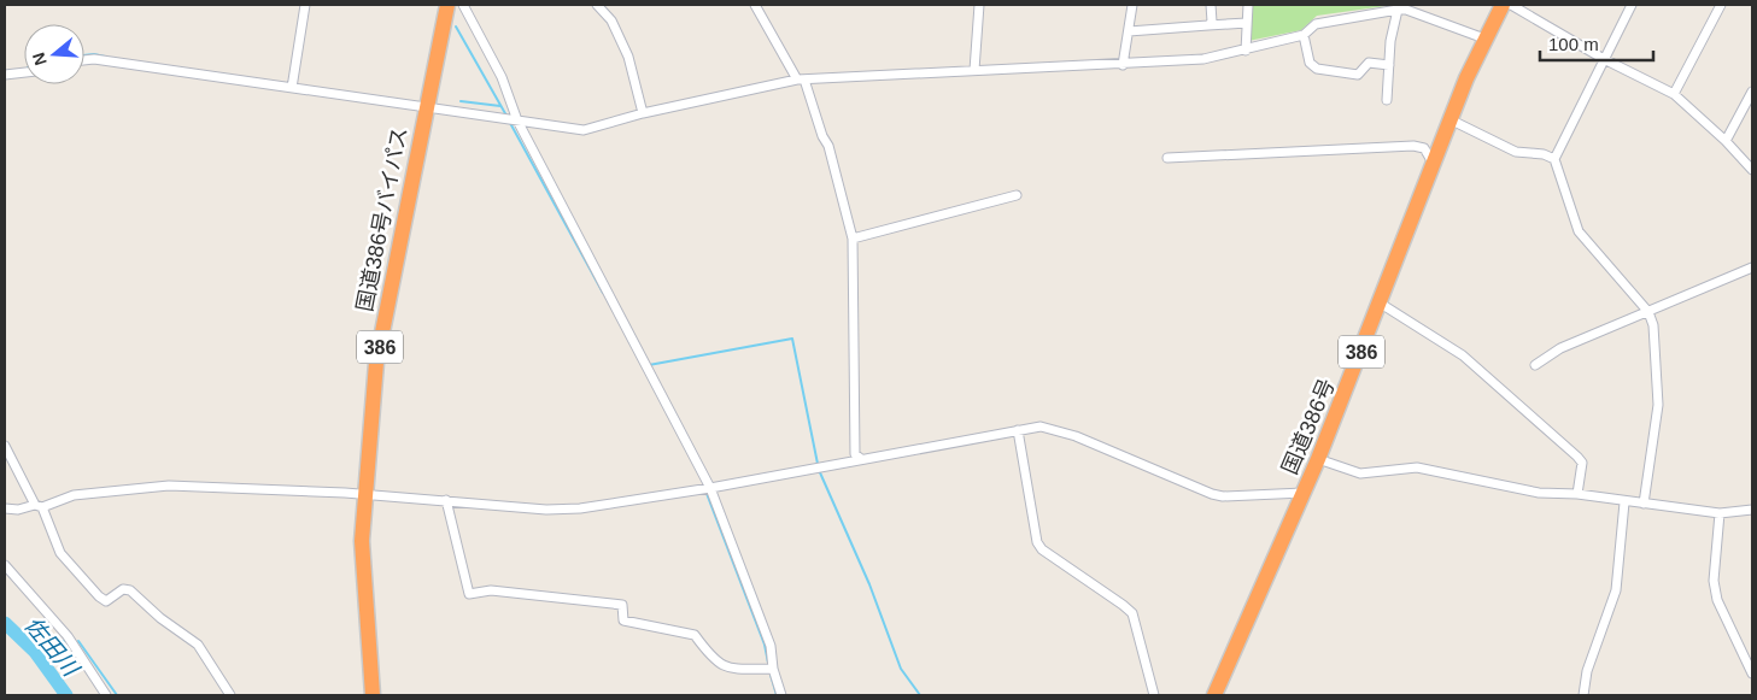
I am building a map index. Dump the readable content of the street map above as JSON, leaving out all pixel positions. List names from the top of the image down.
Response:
{
  "streets": {
    "highway": ["国道386号バイパス", "386", "国道386号"]
  },
  "water": ["佐田川"],
  "scale_bar": "100 m",
  "north": "left"
}
